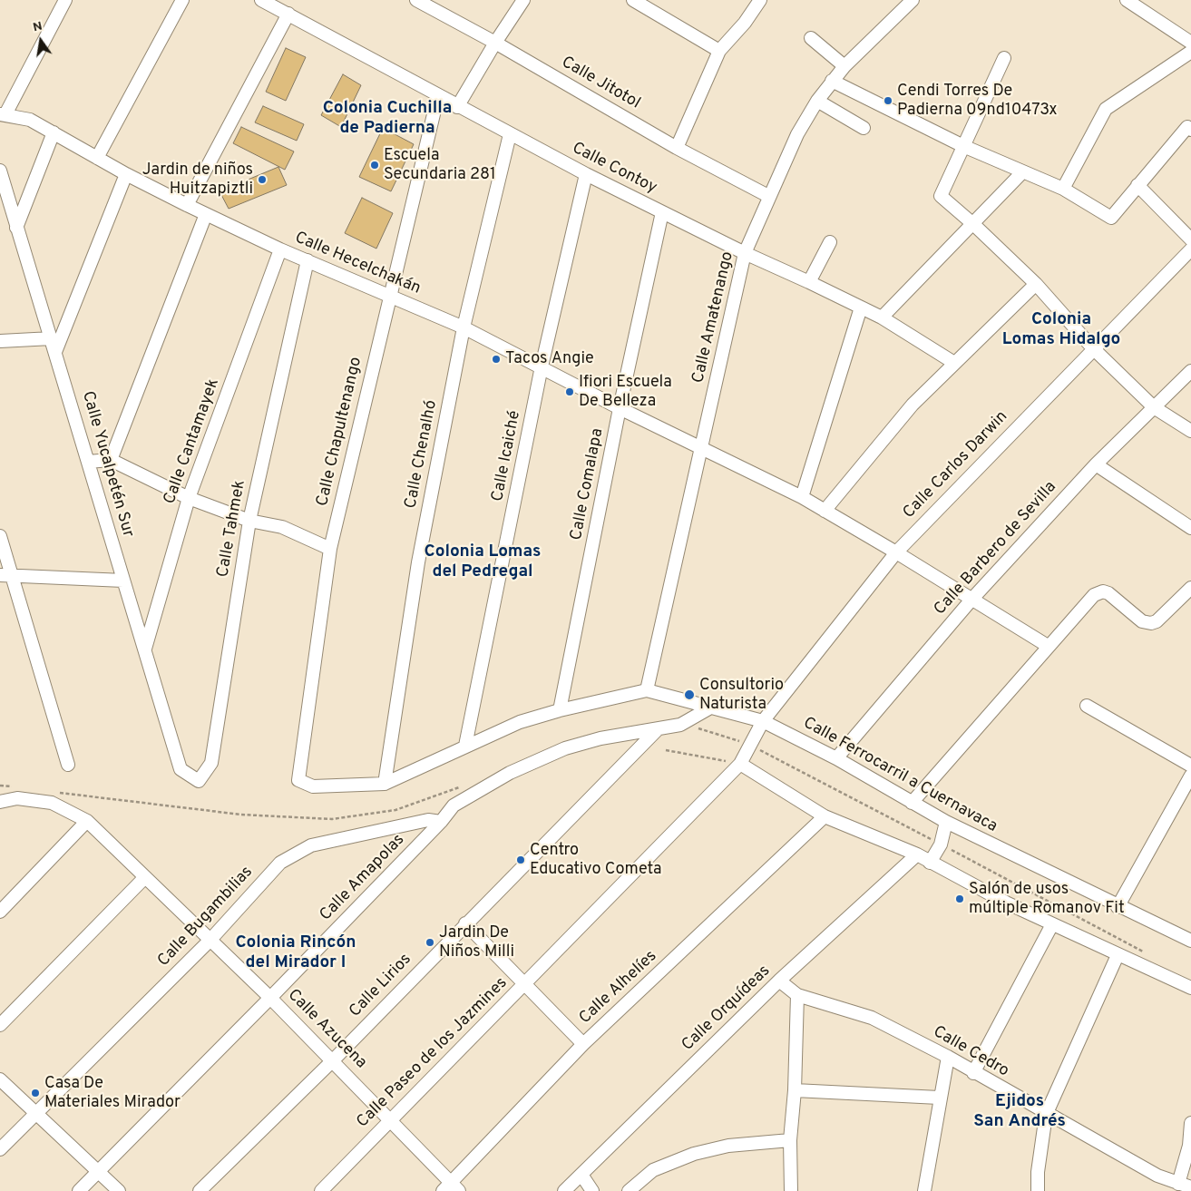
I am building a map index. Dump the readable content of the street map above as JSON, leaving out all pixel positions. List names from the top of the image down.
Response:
{
  "streets": {
    "street": [
      "Calle Jitotol",
      "Calle Contoy",
      "Calle Hecelchakán",
      "Calle Amatenango",
      "Calle Chapultenango",
      "Calle Cantamayek",
      "Calle Chenalhó",
      "Calle Icaiché",
      "Calle Yucalpetén Sur",
      "Calle Carlos Darwin",
      "Calle Comalapa",
      "Calle Tahmek",
      "Calle Barbero de Sevilla",
      "Calle Ferrocarril a Cuernavaca",
      "Calle Amapolas",
      "Calle Bugambilias",
      "Calle Lirios",
      "Calle Alhelíes",
      "Calle Orquídeas",
      "Calle Azucena",
      "Calle Cedro",
      "Calle Paseo de los Jazmines"
    ]
  },
  "crossings": [
    ["Calle Jitotol", "Calle Amatenango"],
    ["Calle Contoy", "Calle Amatenango"],
    ["Calle Contoy", "Calle Chapultenango"],
    ["Calle Contoy", "Calle Chenalhó"],
    ["Calle Contoy", "Calle Icaiché"],
    ["Calle Contoy", "Calle Comalapa"],
    ["Calle Hecelchakán", "Calle Amatenango"],
    ["Calle Hecelchakán", "Calle Chapultenango"],
    ["Calle Hecelchakán", "Calle Cantamayek"],
    ["Calle Hecelchakán", "Calle Chenalhó"],
    ["Calle Hecelchakán", "Calle Icaiché"],
    ["Calle Hecelchakán", "Calle Carlos Darwin"],
    ["Calle Hecelchakán", "Calle Comalapa"],
    ["Calle Hecelchakán", "Calle Tahmek"],
    ["Calle Hecelchakán", "Calle Barbero de Sevilla"],
    ["Calle Amatenango", "Calle Ferrocarril a Cuernavaca"],
    ["Calle Chapultenango", "Calle Ferrocarril a Cuernavaca"],
    ["Calle Cantamayek", "Calle Yucalpetén Sur"],
    ["Calle Chenalhó", "Calle Ferrocarril a Cuernavaca"],
    ["Calle Icaiché", "Calle Ferrocarril a Cuernavaca"],
    ["Calle Yucalpetén Sur", "Calle Tahmek"],
    ["Calle Carlos Darwin", "Calle Ferrocarril a Cuernavaca"],
    ["Calle Carlos Darwin", "Calle Paseo de los Jazmines"],
    ["Calle Comalapa", "Calle Ferrocarril a Cuernavaca"],
    ["Calle Barbero de Sevilla", "Calle Ferrocarril a Cuernavaca"],
    ["Calle Amapolas", "Calle Bugambilias"],
    ["Calle Amapolas", "Calle Azucena"],
    ["Calle Bugambilias", "Calle Azucena"],
    ["Calle Lirios", "Calle Azucena"],
    ["Calle Alhelíes", "Calle Azucena"],
    ["Calle Orquídeas", "Calle Cedro"],
    ["Calle Azucena", "Calle Paseo de los Jazmines"]
  ],
  "districts": [
    "Colonia Cuchilla de Padierna",
    "Colonia Lomas Hidalgo",
    "Colonia Lomas del Pedregal",
    "Colonia Rincón del Mirador I",
    "Ejidos San Andrés"
  ],
  "places": [
    "Cendi Torres De Padierna 09nd10473x",
    "Escuela Secundaria 281",
    "Jardin de niños Huitzapiztli",
    "Tacos Angie",
    "Ifiori Escuela De Belleza",
    "Consultorio Naturista",
    "Centro Educativo Cometa",
    "Salón de usos múltiple Romanov Fit",
    "Jardin De Niños Milli",
    "Casa De Materiales Mirador"
  ],
  "north": "top"
}
